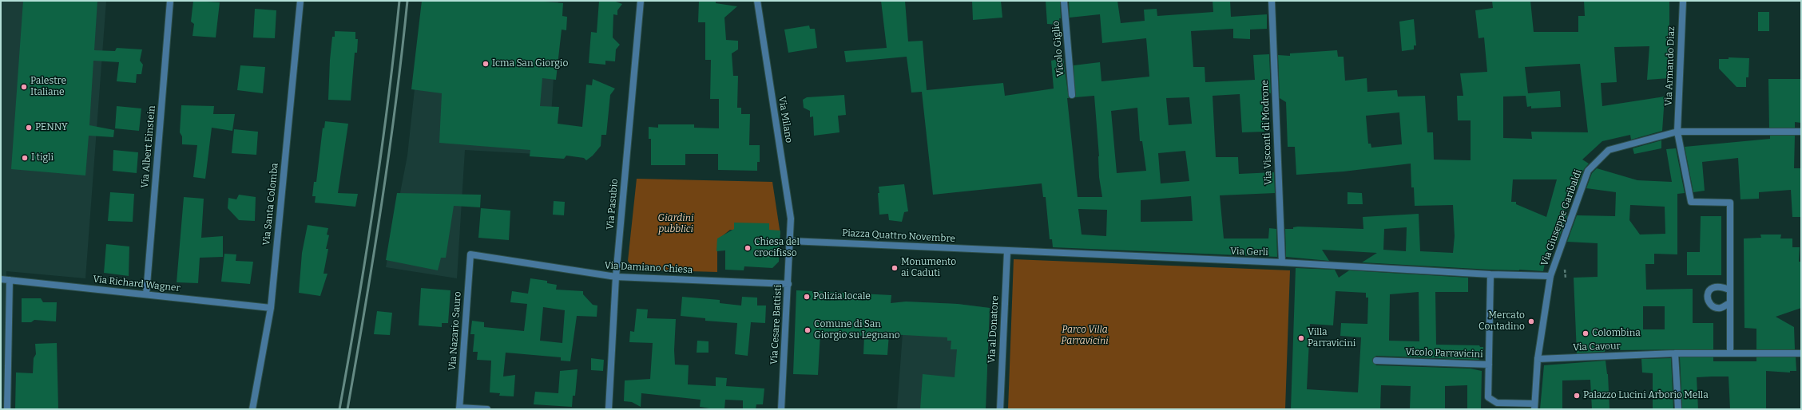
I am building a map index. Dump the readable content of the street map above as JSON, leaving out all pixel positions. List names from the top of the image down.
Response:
{
  "streets": {
    "street": [
      "Vicolo Giglio",
      "Via Armando Diaz",
      "Via Milano",
      "Via Visconti di Modrone",
      "Via Albert Einstein",
      "Via Santa Colomba",
      "Via Pasubio",
      "Via Giuseppe Garibaldi",
      "Piazza Quattro Novembre",
      "Via Gerli",
      "Via Damiano Chiesa",
      "Via Richard Wagner",
      "Via Cesare Battisti",
      "Via al Donatore",
      "Via Nazario Sauro",
      "Via Cavour",
      "Vicolo Parravicini"
    ]
  },
  "crossings": [
    ["Via Armando Diaz", "Via Giuseppe Garibaldi"],
    ["Via Milano", "Piazza Quattro Novembre"],
    ["Via Milano", "Via Cesare Battisti"],
    ["Via Visconti di Modrone", "Via Gerli"],
    ["Via Albert Einstein", "Via Richard Wagner"],
    ["Via Santa Colomba", "Via Richard Wagner"],
    ["Via Pasubio", "Via Damiano Chiesa"],
    ["Via Giuseppe Garibaldi", "Via Gerli"],
    ["Via Giuseppe Garibaldi", "Via Cavour"],
    ["Via Giuseppe Garibaldi", "Vicolo Parravicini"],
    ["Piazza Quattro Novembre", "Via Gerli"],
    ["Piazza Quattro Novembre", "Via Cesare Battisti"],
    ["Piazza Quattro Novembre", "Via al Donatore"],
    ["Via Gerli", "Via al Donatore"],
    ["Via Damiano Chiesa", "Via Cesare Battisti"],
    ["Via Damiano Chiesa", "Via Nazario Sauro"]
  ],
  "parks": ["Giardini pubblici", "Parco Villa Parravicini"],
  "places": [
    "Icma San Giorgio",
    "Palestre Italiane",
    "PENNY",
    "I tigli",
    "Chiesa del crocifisso",
    "Monumento ai Caduti",
    "Polizia locale",
    "Mercato Contadino",
    "Comune di San Giorgio su Legnano",
    "Colombina",
    "Villa Parravicini",
    "Palazzo Lucini Arborio Mella"
  ]
}
